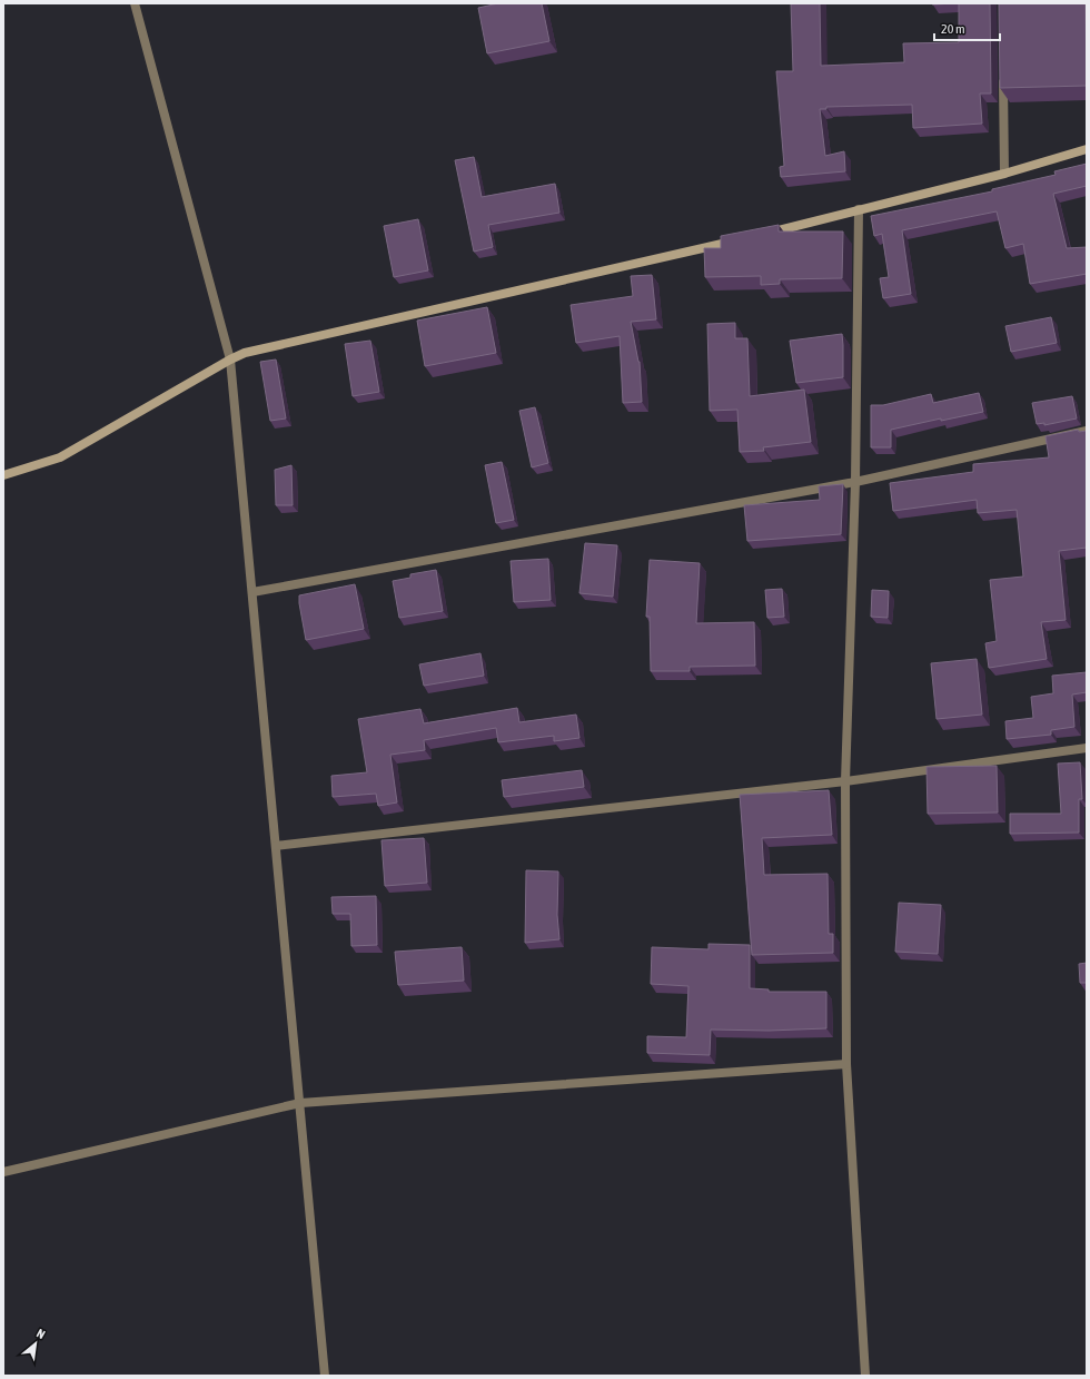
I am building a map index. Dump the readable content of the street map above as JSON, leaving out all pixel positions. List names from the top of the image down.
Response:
{
  "scale_bar": "20 m",
  "north": "top right"
}
